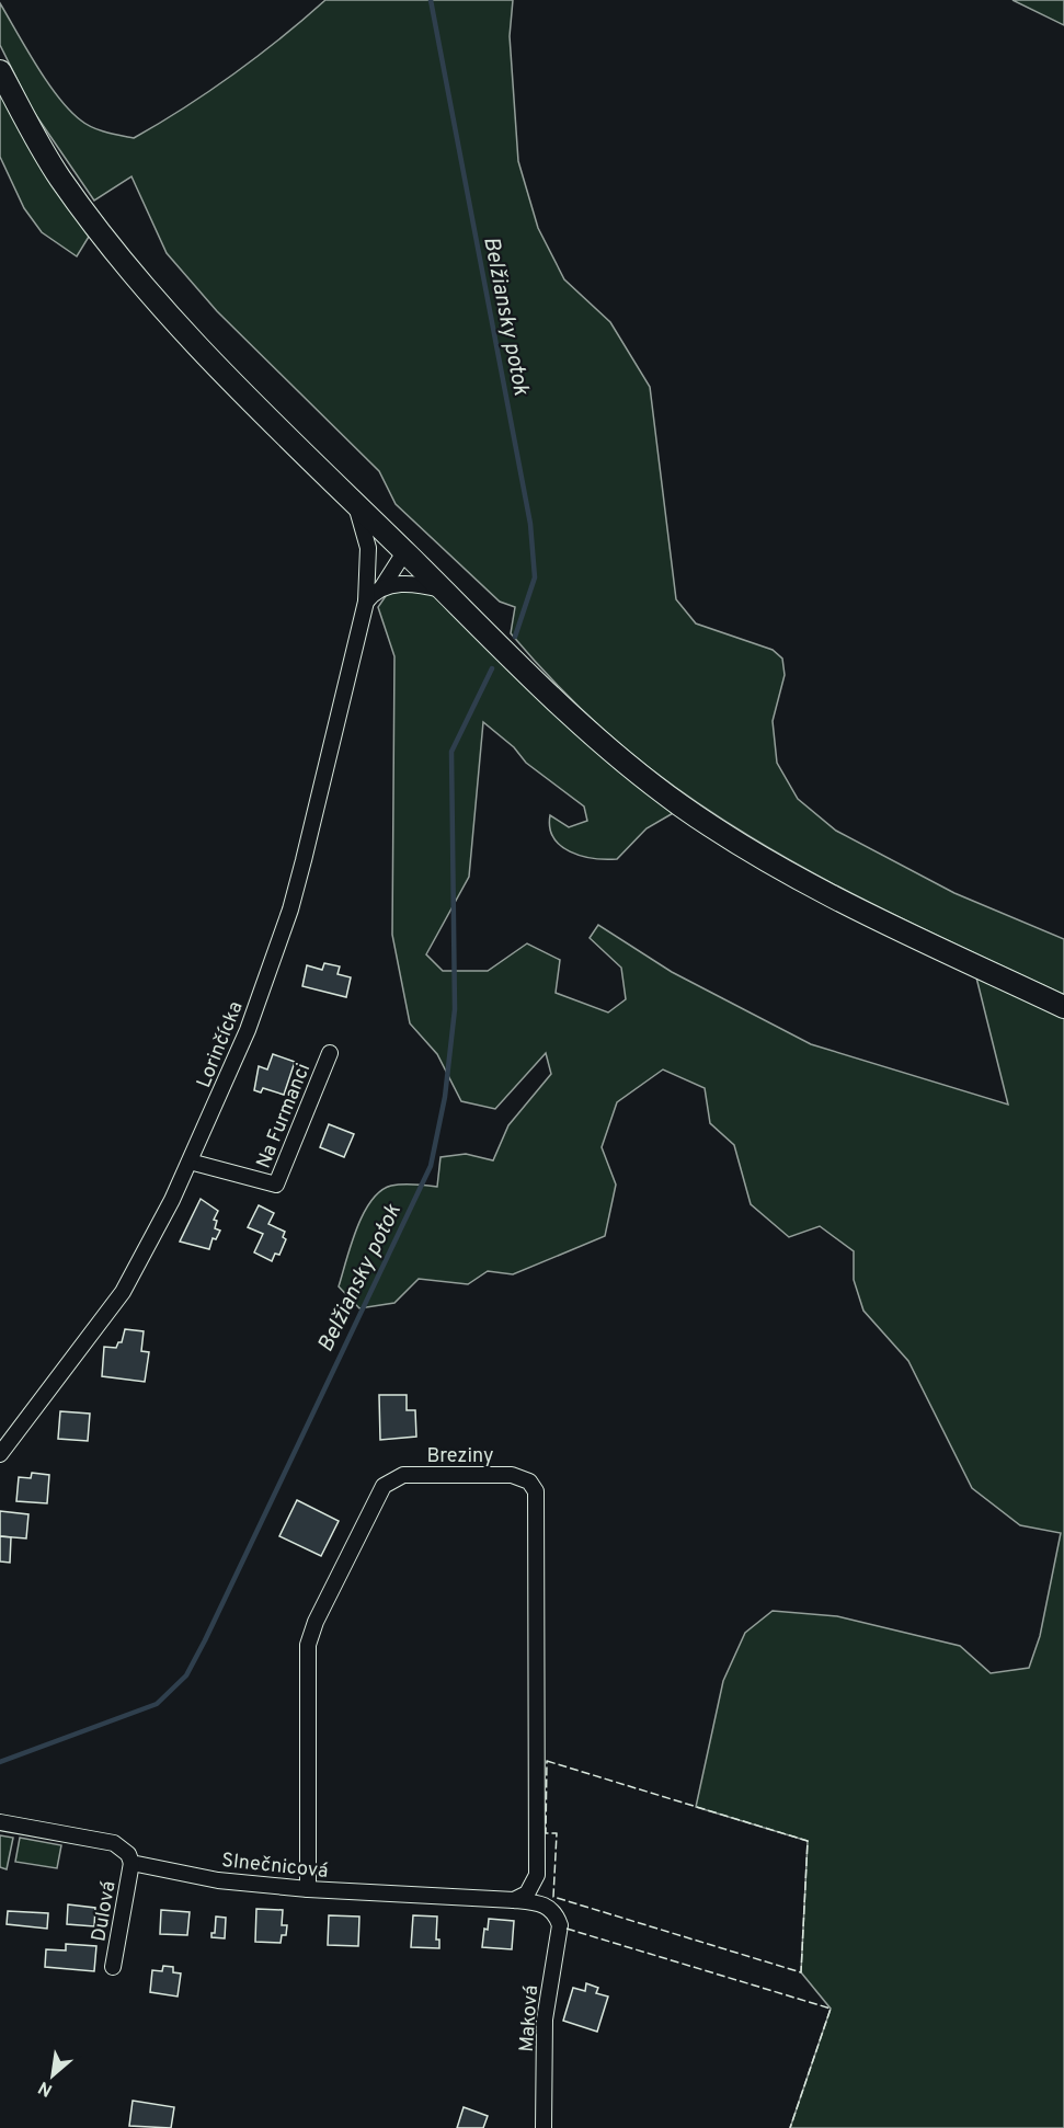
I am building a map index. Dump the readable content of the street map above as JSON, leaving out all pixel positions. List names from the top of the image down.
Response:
{
  "streets": {
    "street": [
      "Lorinčícka",
      "Na Furmanci",
      "Breziny",
      "Slnečnicová",
      "Dulová",
      "Maková"
    ]
  },
  "crossings": [
    ["Lorinčícka", "Na Furmanci"],
    ["Breziny", "Slnečnicová"],
    ["Slnečnicová", "Dulová"],
    ["Slnečnicová", "Maková"]
  ],
  "water": ["Belžiansky potok"],
  "north": "bottom left"
}
